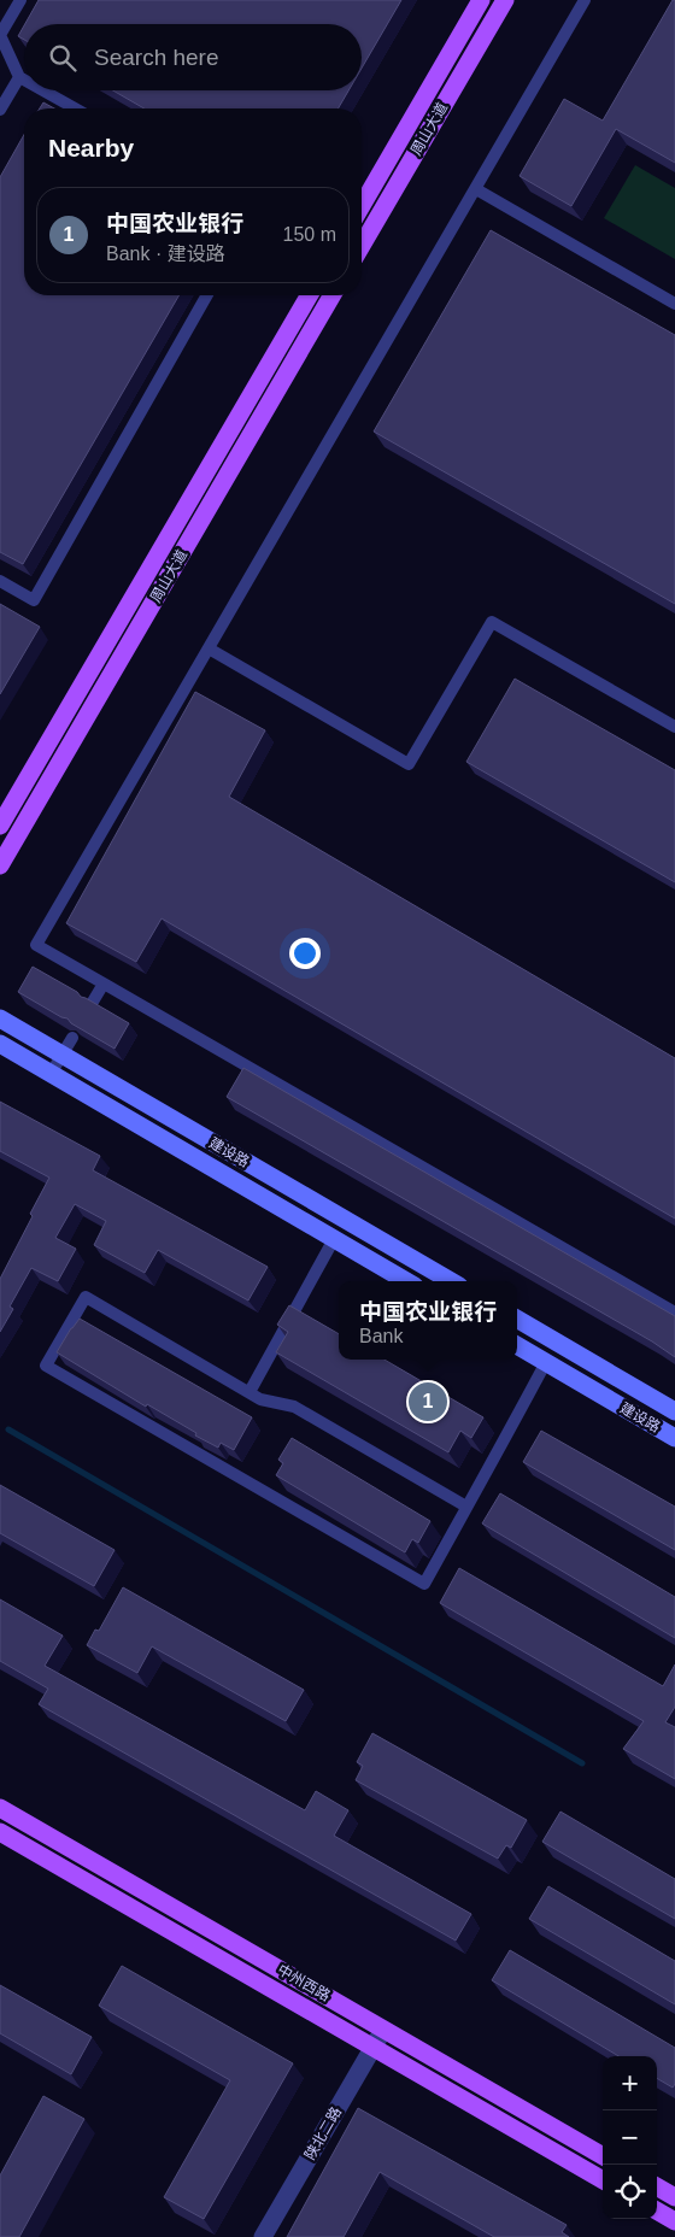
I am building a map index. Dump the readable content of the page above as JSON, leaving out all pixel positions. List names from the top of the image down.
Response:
{
  "streets": {
    "main road": ["周山大道", "中州西路"],
    "street": ["建设路", "陕北二路"]
  },
  "crossings": [
    ["中州西路", "陕北二路"]
  ],
  "page": {
    "search": "Search here",
    "heading": "Nearby",
    "list": [
      {
        "mark": "1",
        "name": "中国农业银行",
        "note": "Bank · 建设路",
        "value": "150 m"
      }
    ],
    "popup": ["中国农业银行", "Bank"],
    "pins": "1",
    "map_buttons": ["+", "−"]
  }
}
